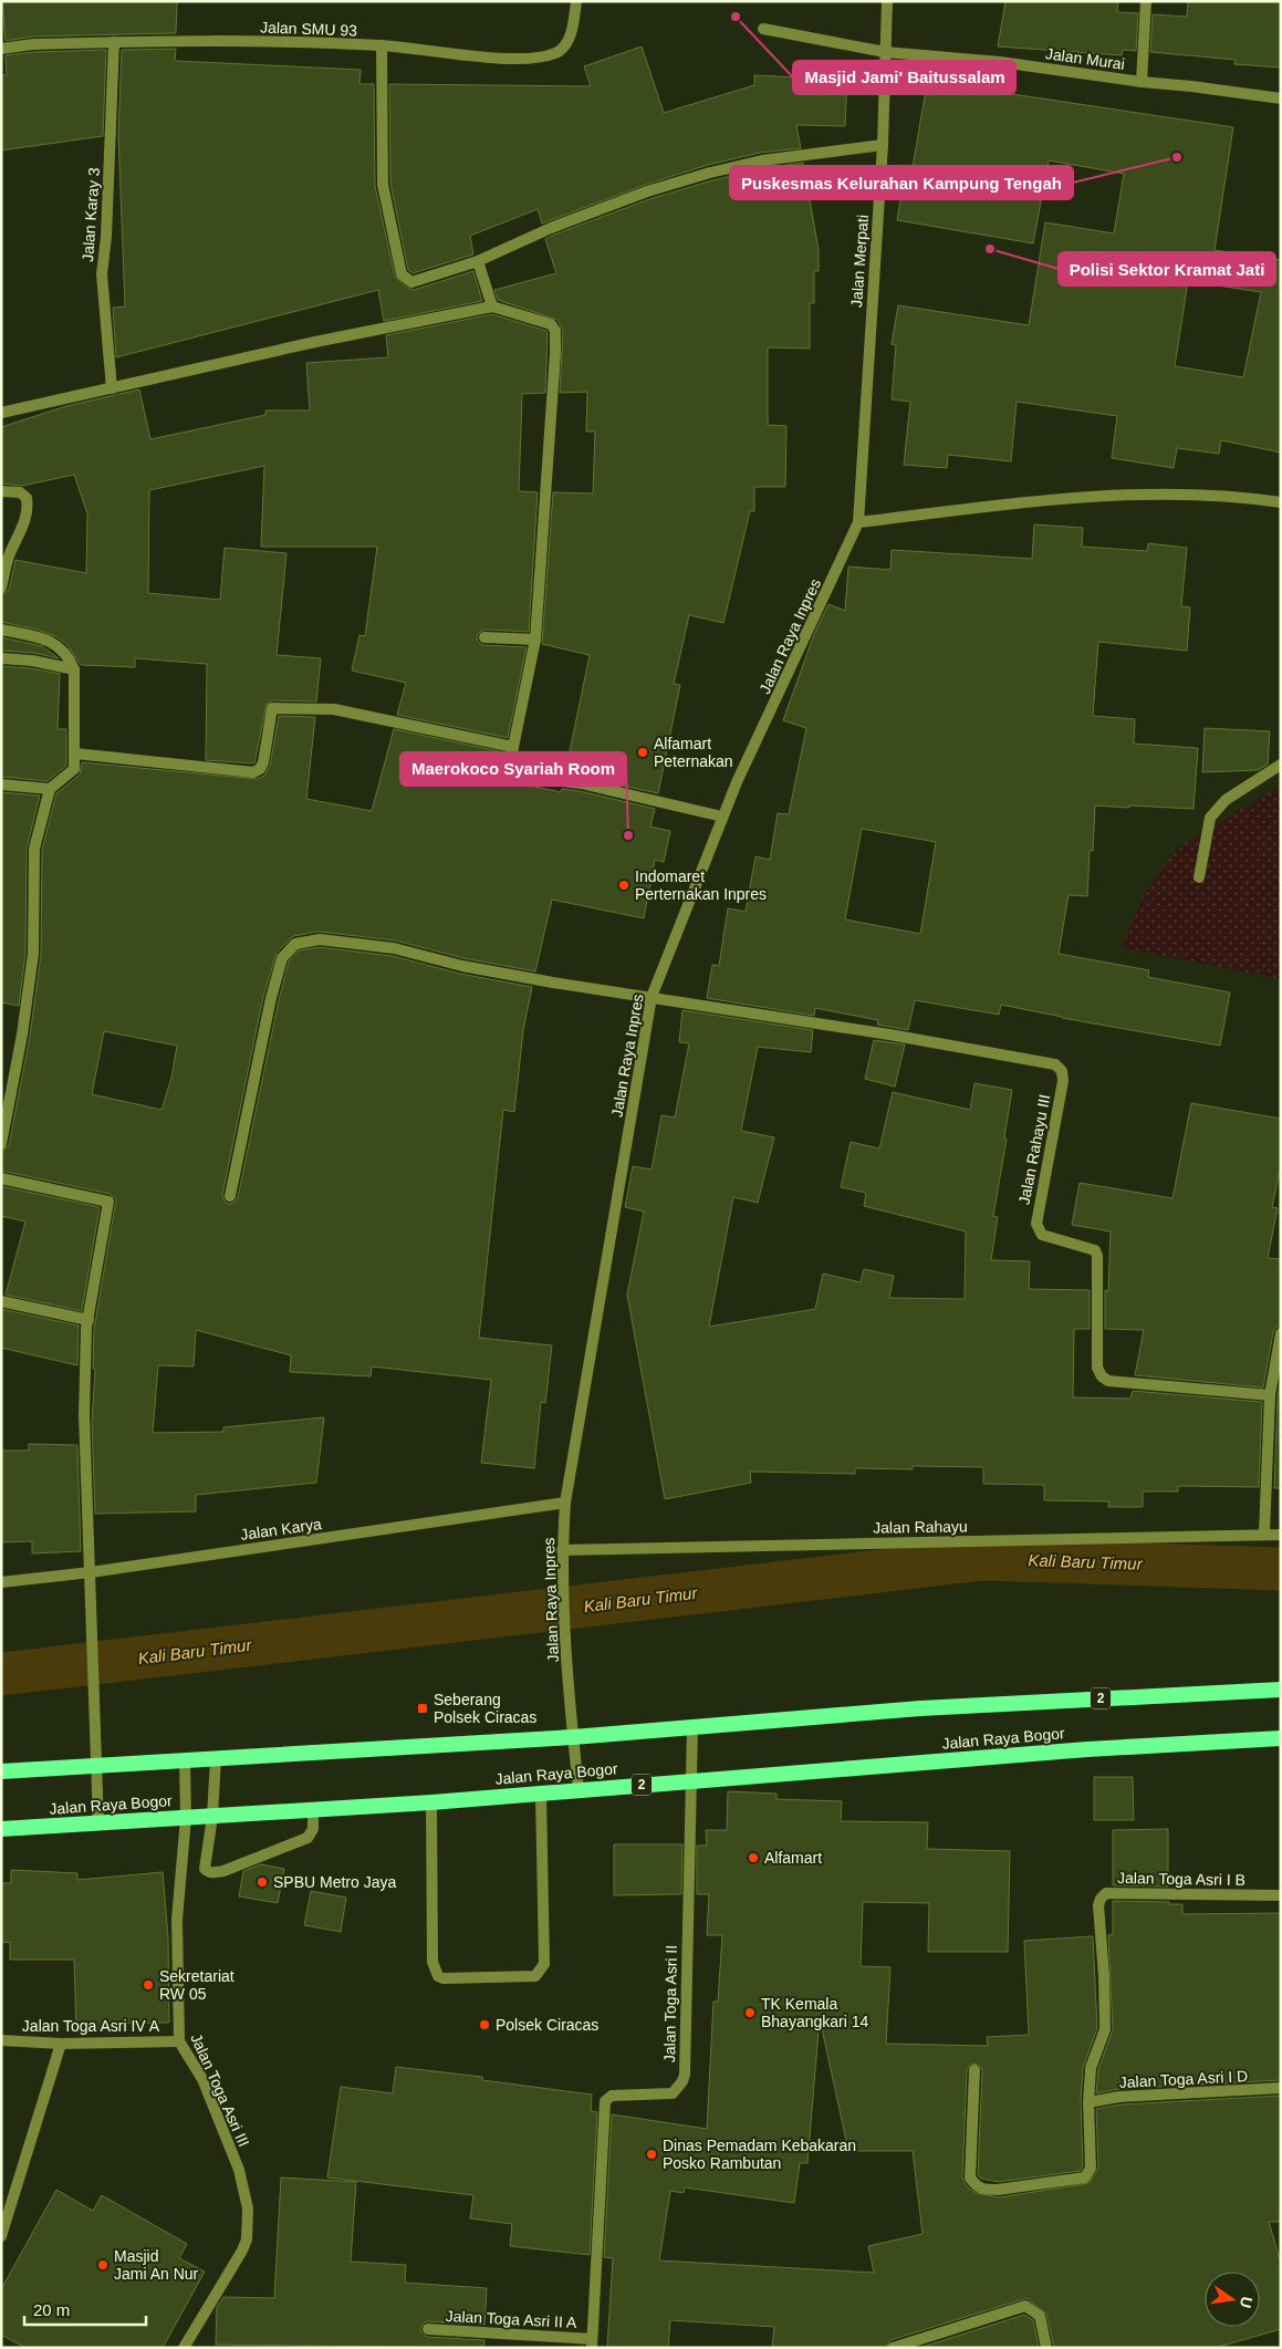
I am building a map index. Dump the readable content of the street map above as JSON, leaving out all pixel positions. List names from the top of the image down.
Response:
{
  "streets": {
    "highway": ["2", "Jalan Raya Bogor"],
    "street": [
      "Jalan SMU 93",
      "Jalan Murai",
      "Jalan Karay 3",
      "Jalan Merpati",
      "Jalan Raya Inpres",
      "Jalan Rahayu III",
      "Jalan Rahayu",
      "Jalan Karya",
      "Jalan Toga Asri I B",
      "Jalan Toga Asri II",
      "Jalan Toga Asri IV A",
      "Jalan Toga Asri I D",
      "Jalan Toga Asri III",
      "Jalan Toga Asri II A"
    ]
  },
  "crossings": [
    ["Jalan SMU 93", "Jalan Karay 3"],
    ["Jalan Murai", "Jalan Merpati"],
    ["Jalan Merpati", "Jalan Raya Inpres"],
    ["Jalan Raya Inpres", "Jalan Rahayu III"],
    ["Jalan Raya Inpres", "Jalan Rahayu"],
    ["Jalan Raya Inpres", "Jalan Karya"],
    ["Jalan Raya Inpres", "2"],
    ["Jalan Raya Inpres", "Jalan Raya Bogor"],
    ["2", "Jalan Toga Asri II"],
    ["2", "Jalan Toga Asri III"],
    ["Jalan Raya Bogor", "Jalan Toga Asri II"],
    ["Jalan Raya Bogor", "Jalan Toga Asri III"],
    ["Jalan Toga Asri I B", "Jalan Toga Asri I D"],
    ["Jalan Toga Asri II", "Jalan Toga Asri II A"],
    ["Jalan Toga Asri IV A", "Jalan Toga Asri III"]
  ],
  "water": ["Kali Baru Timur"],
  "places": {
    "other": [
      "Masjid Jami' Baitussalam",
      "Puskesmas Kelurahan Kampung Tengah",
      "Polisi Sektor Kramat Jati",
      "Alfamart Peternakan",
      "Maerokoco Syariah Room",
      "Indomaret Perternakan Inpres",
      "Alfamart",
      "SPBU Metro Jaya",
      "Sekretariat RW 05",
      "TK Kemala Bhayangkari 14",
      "Polsek Ciracas",
      "Dinas Pemadam Kebakaran Posko Rambutan",
      "Masjid Jami An Nur"
    ],
    "transit": ["Seberang Polsek Ciracas"]
  },
  "scale_bar": "20 m",
  "north": "right"
}
